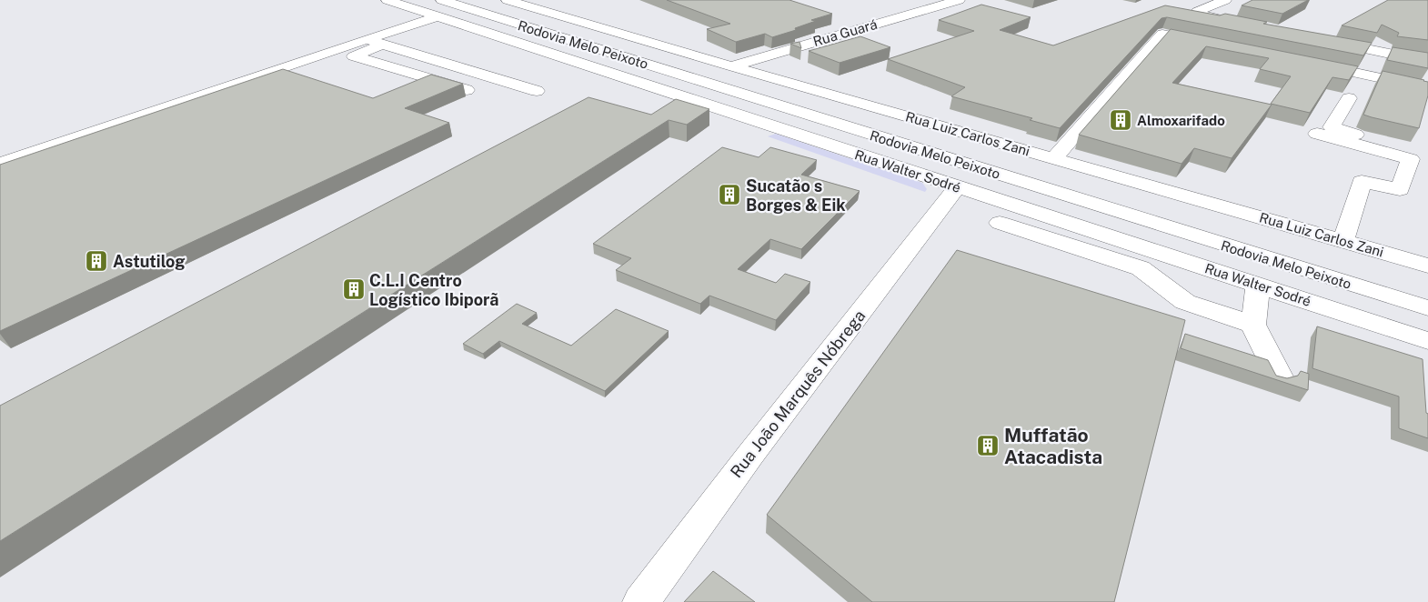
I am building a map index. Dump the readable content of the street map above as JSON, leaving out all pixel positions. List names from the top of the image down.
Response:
{
  "streets": {
    "street": [
      "Rua Guará",
      "Rodovia Melo Peixoto",
      "Rua Luiz Carlos Zani",
      "Rua Walter Sodré",
      "Rua João Marquês Nóbrega"
    ]
  },
  "crossings": [
    ["Rua Guará", "Rua Luiz Carlos Zani"],
    ["Rodovia Melo Peixoto", "Rua Walter Sodré"],
    ["Rua Walter Sodré", "Rua João Marquês Nóbrega"]
  ],
  "places": {
    "building": [
      "Almoxarifado",
      "Sucatão s Borges & Eik",
      "Astutilog",
      "C.L.I Centro Logístico Ibiporã",
      "Muffatão Atacadista"
    ]
  }
}
